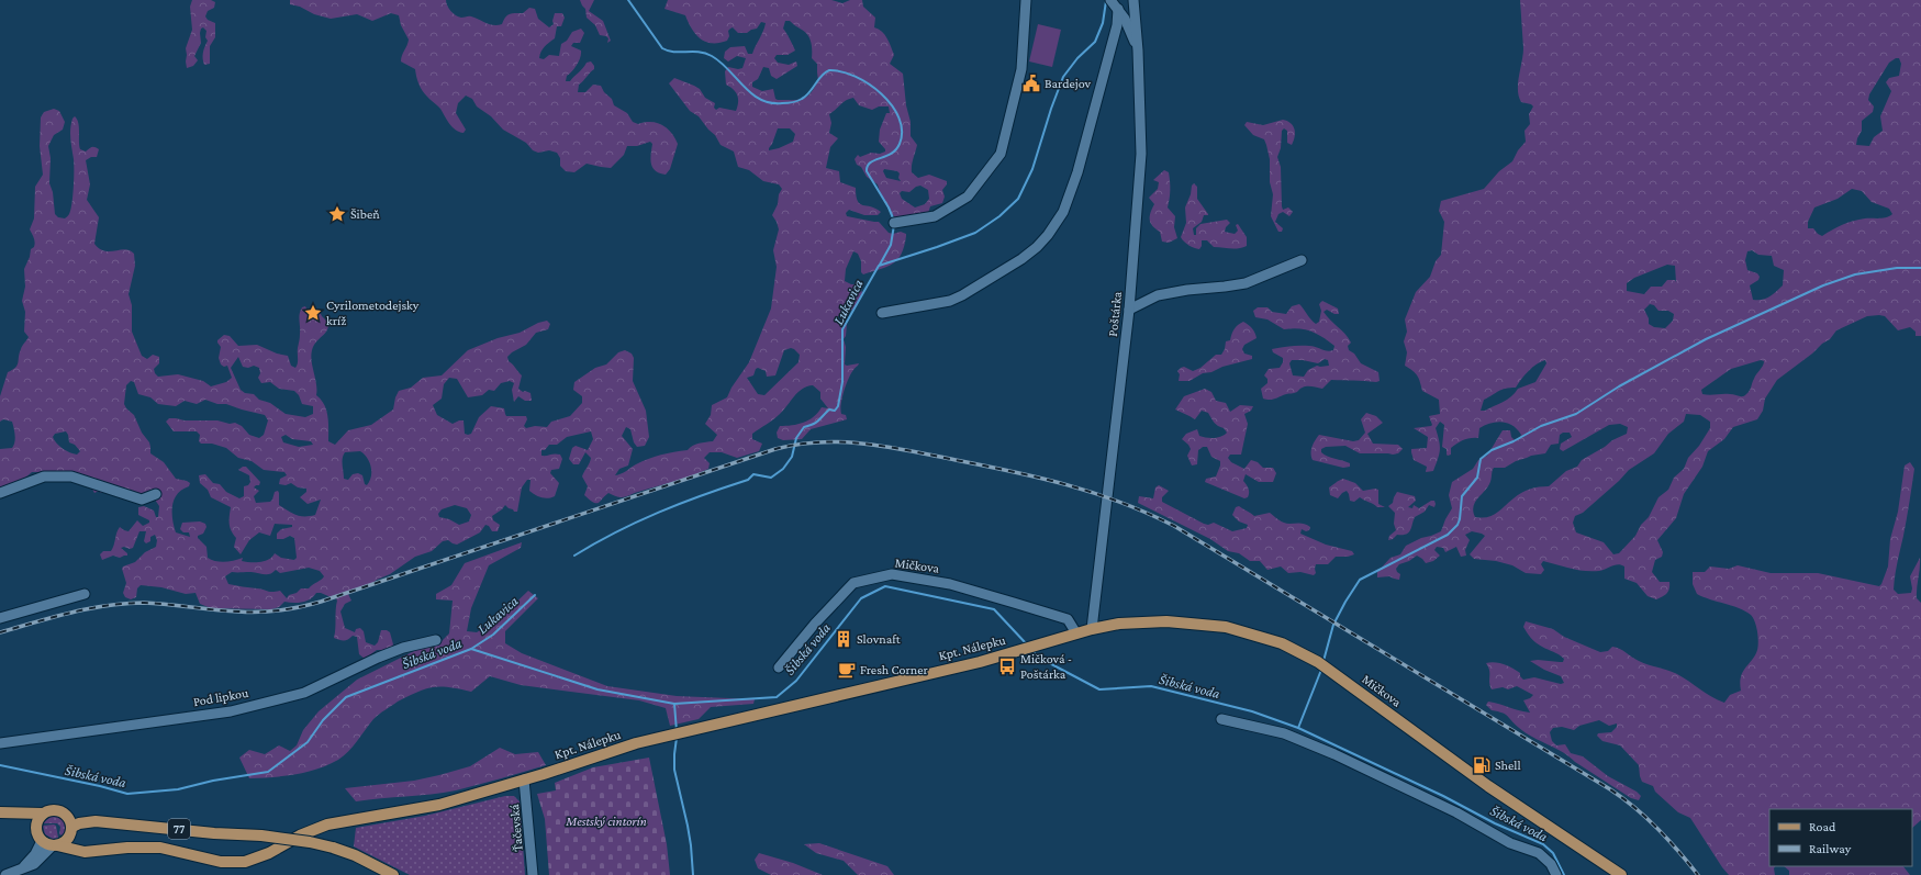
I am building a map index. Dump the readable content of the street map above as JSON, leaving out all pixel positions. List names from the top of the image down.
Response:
{
  "streets": {
    "main road": ["Mičkova", "Kpt. Nálepku", "77"],
    "street": ["Poštárka", "Pod lipkou", "Ťačevská"]
  },
  "crossings": [
    ["Poštárka", "Mičkova"],
    ["Poštárka", "Kpt. Nálepku"],
    ["Mičkova", "Kpt. Nálepku"],
    ["Kpt. Nálepku", "Ťačevská"],
    ["Kpt. Nálepku", "77"]
  ],
  "water": ["Lukavica", "Šibská voda"],
  "parks": ["Mestský cintorín"],
  "places": {
    "public building": ["Bardejov"],
    "place": ["Šibeň", "Cyrilometodejsky kríž"],
    "building": ["Slovnaft"],
    "bus stop": ["Mičková - Poštárka"],
    "cafe": ["Fresh Corner"],
    "fuel station": ["Shell"]
  },
  "legend": ["Road", "Railway"]
}
